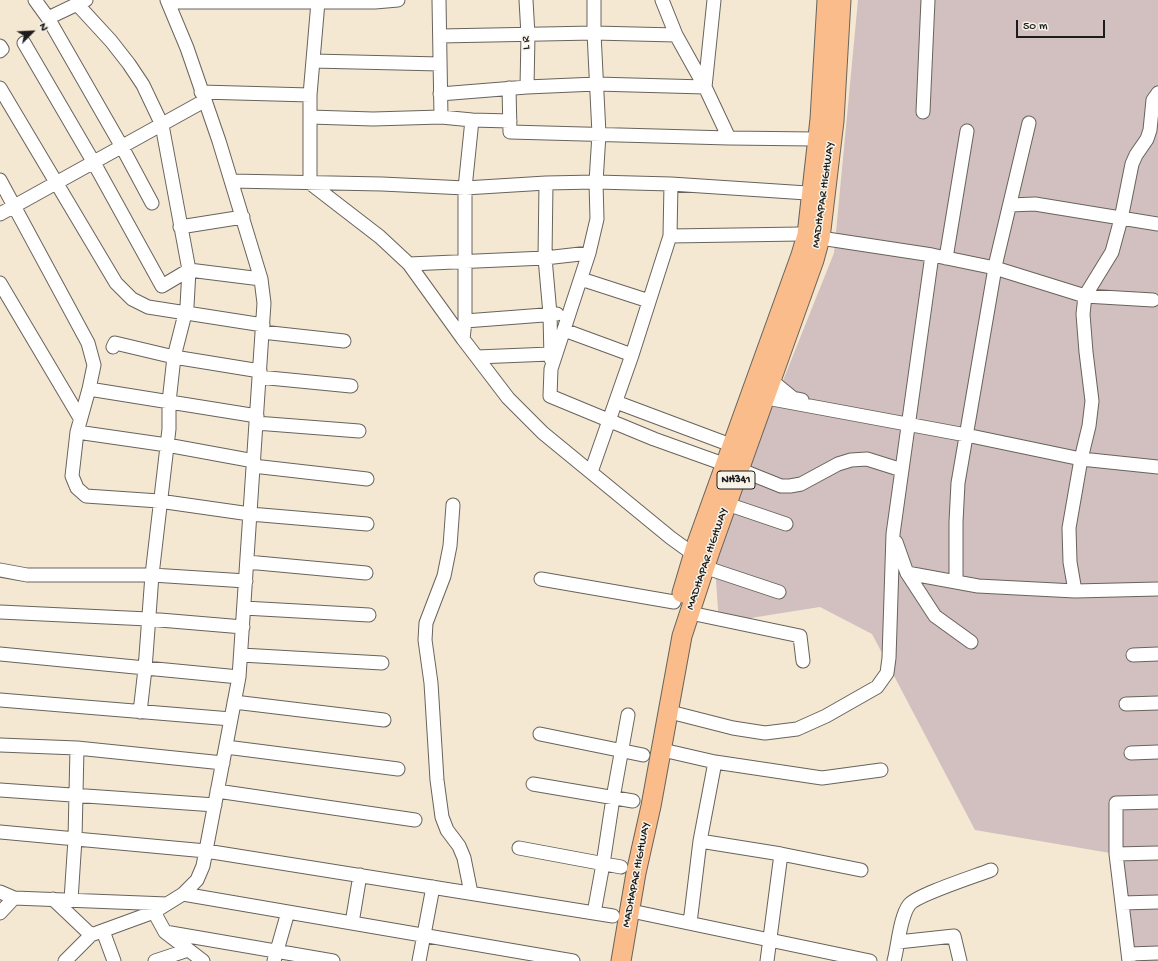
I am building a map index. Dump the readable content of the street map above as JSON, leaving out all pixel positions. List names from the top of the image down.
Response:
{
  "streets": {
    "highway": ["MADHAPAR HIGHWAY", "NH341"],
    "street": ["L R"]
  },
  "scale_bar": "50 m",
  "north": "top right"
}
